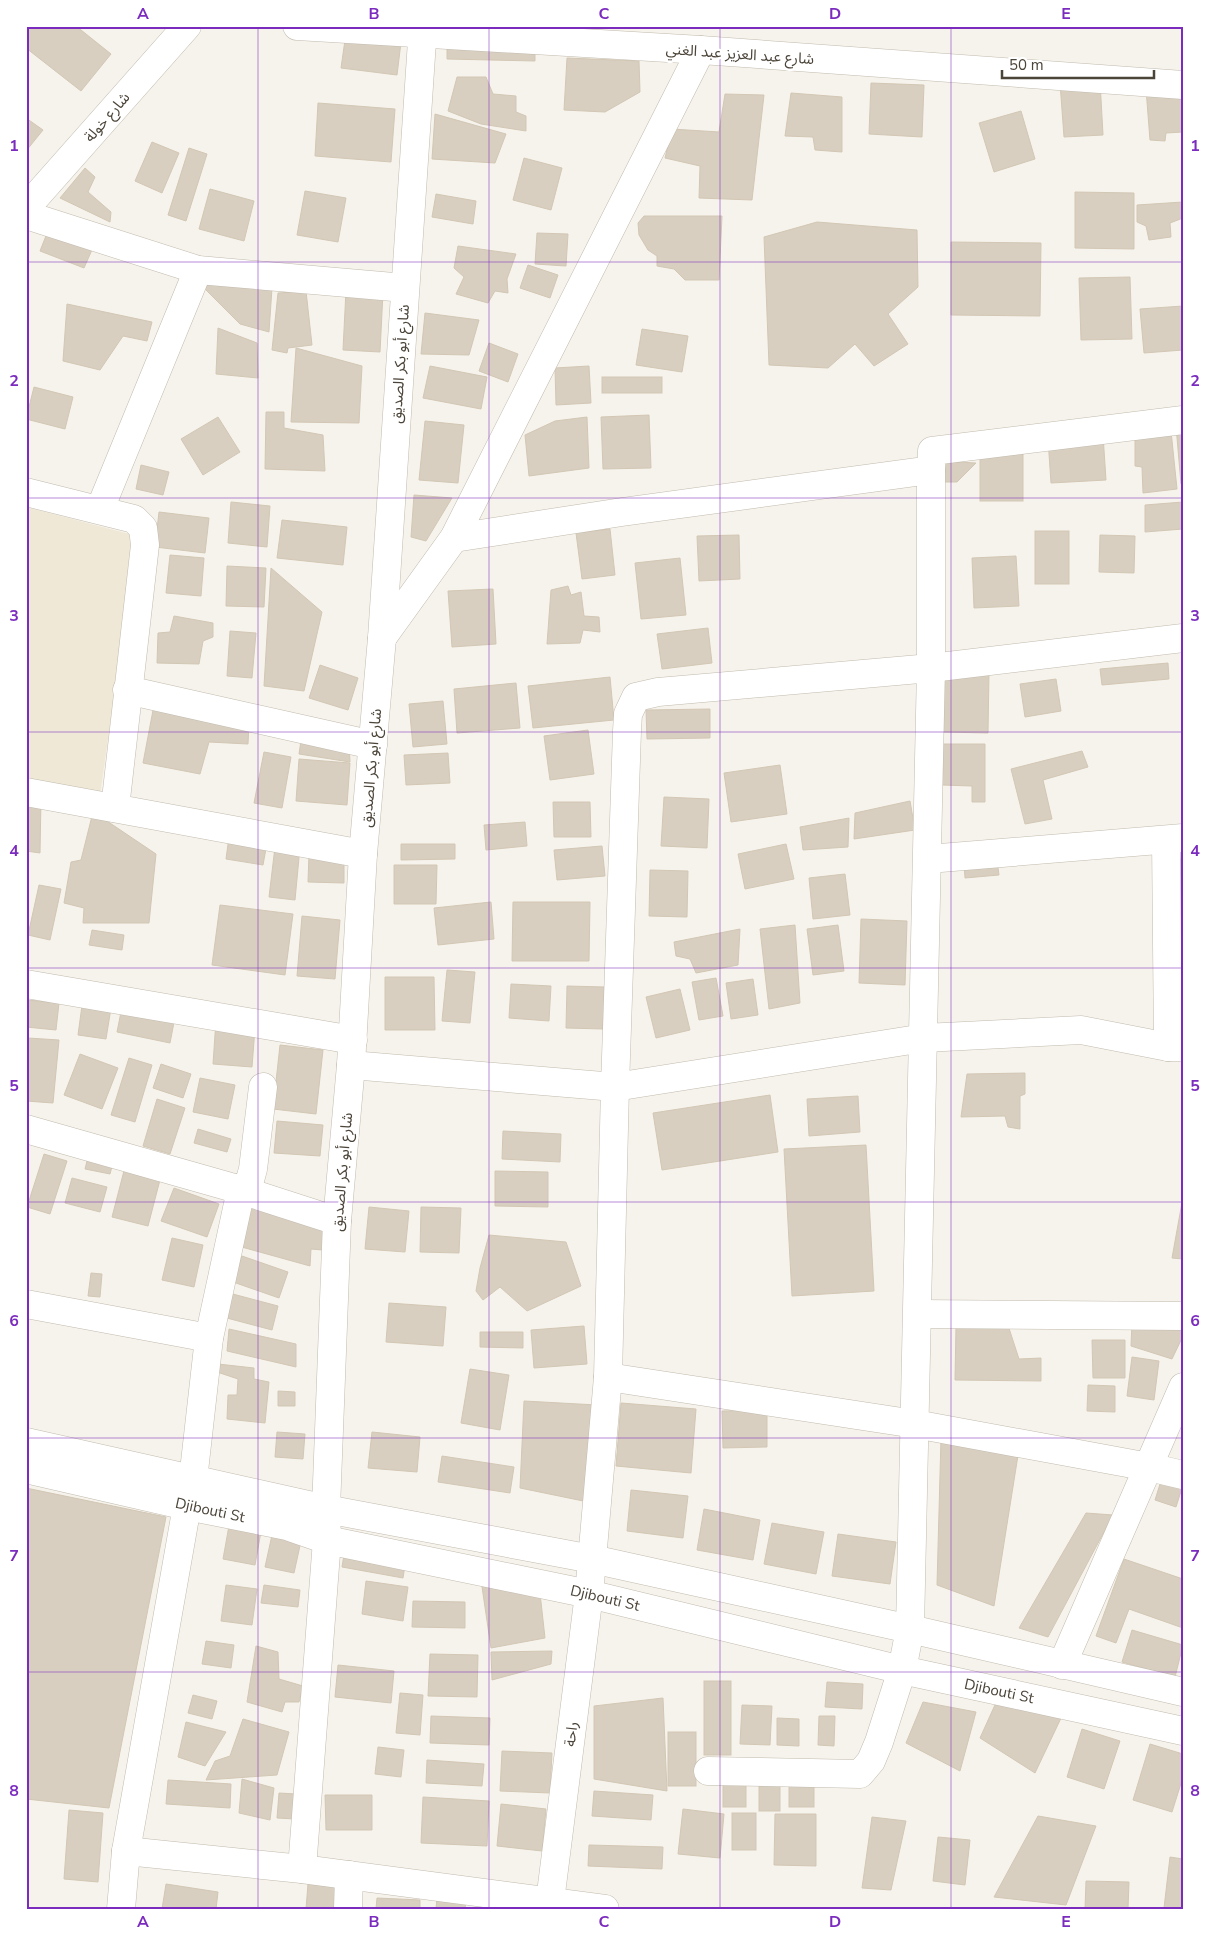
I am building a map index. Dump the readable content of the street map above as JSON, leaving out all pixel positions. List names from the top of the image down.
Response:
{
  "streets": {
    "street": [
      "شارع عبد العزيز عبد الغني",
      "شارع خولة",
      "شارع أبو بكر الصديق",
      "Djibouti St",
      "راحة"
    ]
  },
  "crossings": [
    ["شارع عبد العزيز عبد الغني", "شارع أبو بكر الصديق"],
    ["شارع أبو بكر الصديق", "Djibouti St"],
    ["Djibouti St", "راحة"]
  ],
  "scale_bar": "50 m",
  "grid": {
    "columns": [
      "A",
      "B",
      "C",
      "D",
      "E"
    ],
    "rows": [
      "1",
      "2",
      "3",
      "4",
      "5",
      "6",
      "7",
      "8"
    ]
  }
}
